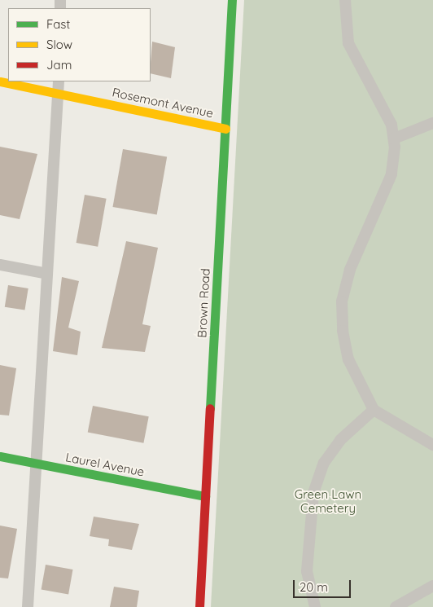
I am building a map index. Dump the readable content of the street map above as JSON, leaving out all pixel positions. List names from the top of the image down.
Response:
{
  "streets": {
    "main road": ["Rosemont Avenue", "Brown Road", "Laurel Avenue"]
  },
  "crossings": [
    ["Rosemont Avenue", "Brown Road"],
    ["Brown Road", "Laurel Avenue"]
  ],
  "parks": ["Green Lawn Cemetery"],
  "legend": ["Fast", "Slow", "Jam"],
  "scale_bar": "20 m"
}
